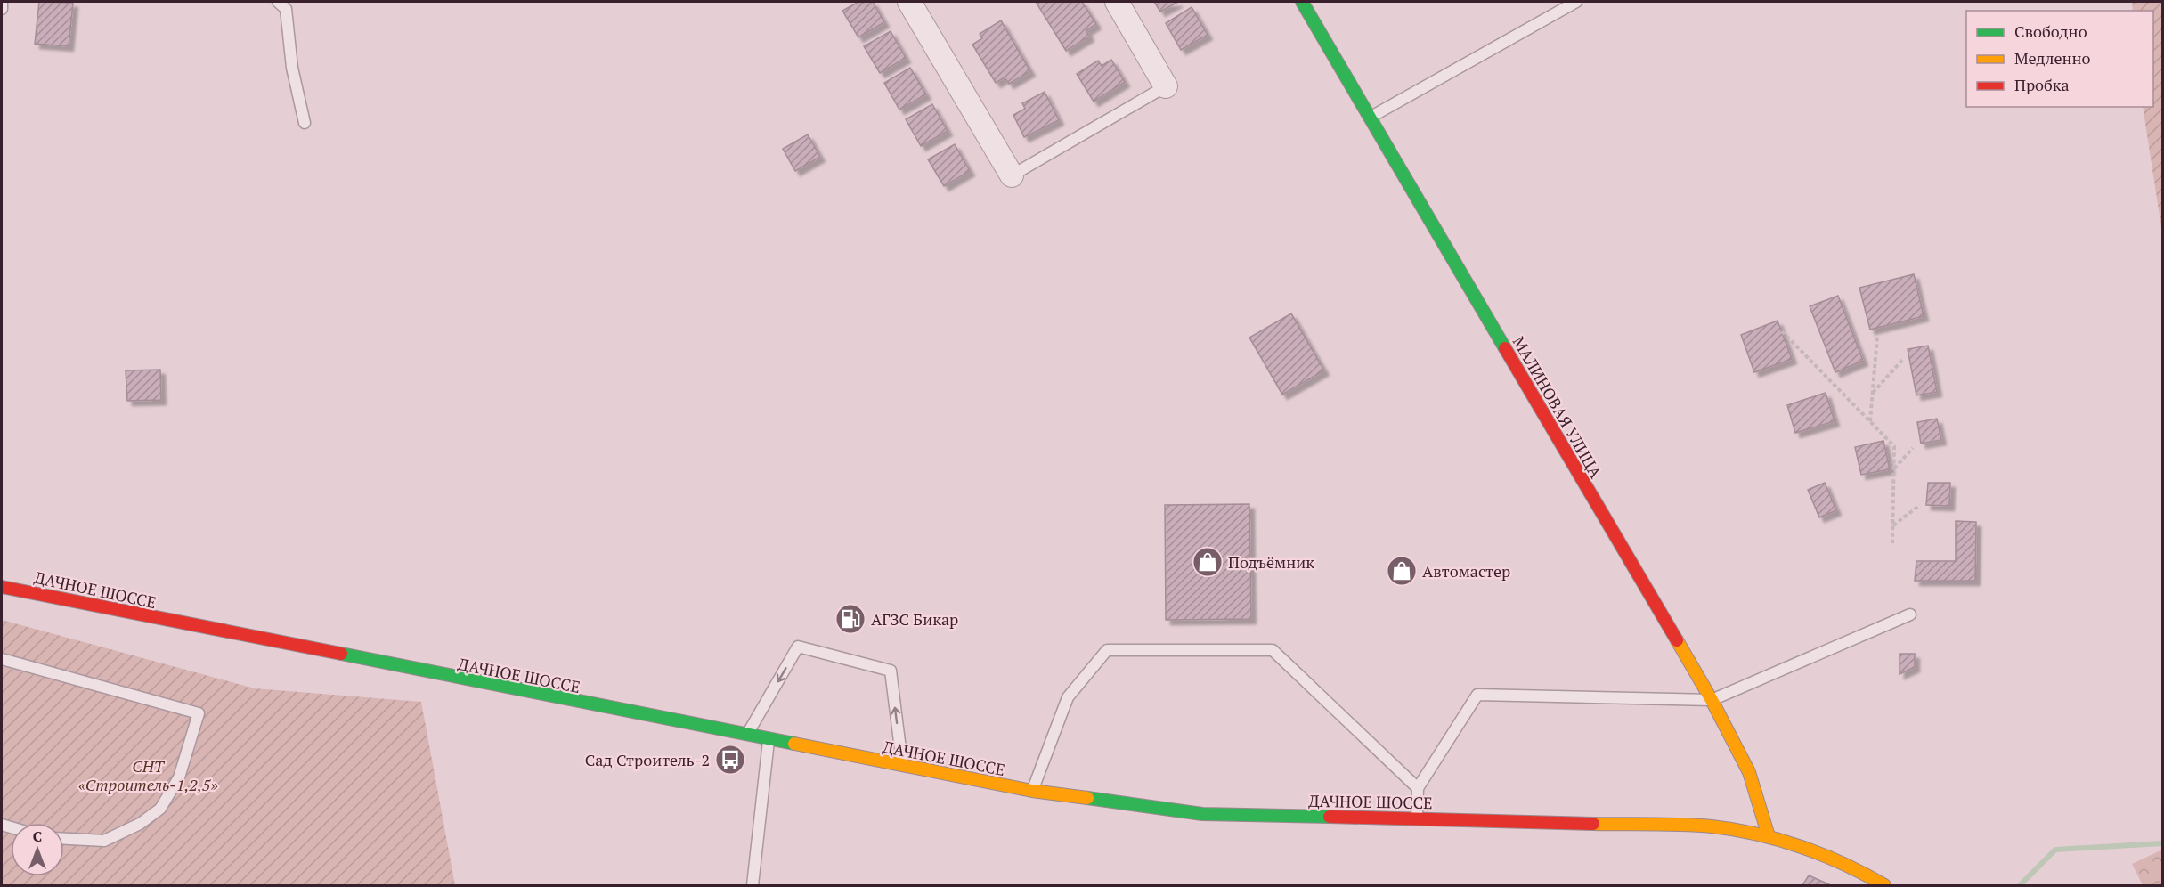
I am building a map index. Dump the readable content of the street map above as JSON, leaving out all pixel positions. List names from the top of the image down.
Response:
{
  "streets": {
    "main road": ["МАЛИНОВАЯ УЛИЦА", "ДАЧНОЕ ШОССЕ"]
  },
  "crossings": [
    ["МАЛИНОВАЯ УЛИЦА", "ДАЧНОЕ ШОССЕ"]
  ],
  "parks": ["СНТ «Строитель-1,2,5»"],
  "places": {
    "shop": ["Подъёмник", "Автомастер"],
    "fuel station": ["АГЗС Бикар"],
    "bus stop": ["Сад Строитель-2"]
  },
  "legend": ["Свободно", "Медленно", "Пробка"],
  "north": "top"
}
